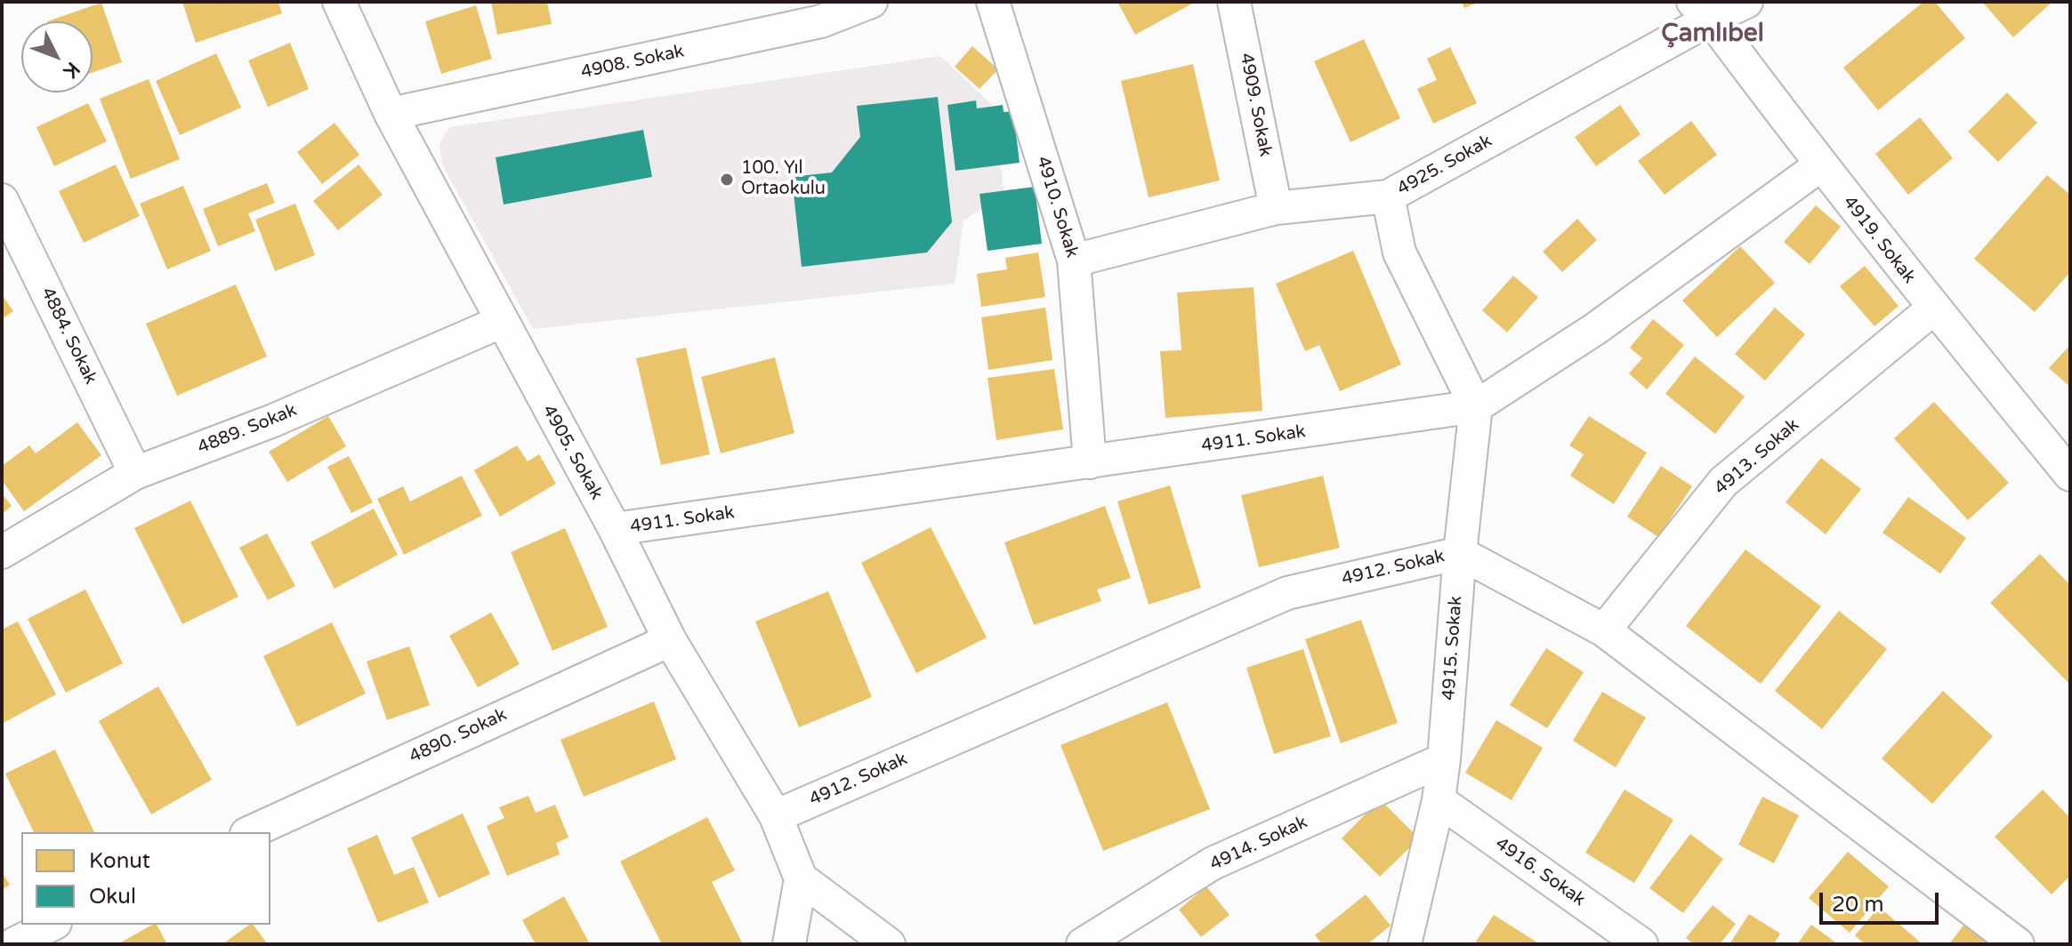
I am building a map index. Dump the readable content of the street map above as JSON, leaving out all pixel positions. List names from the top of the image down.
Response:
{
  "streets": {
    "street": [
      "4908. Sokak",
      "4909. Sokak",
      "4925. Sokak",
      "4910. Sokak",
      "4919. Sokak",
      "4884. Sokak",
      "4889. Sokak",
      "4911. Sokak",
      "4905. Sokak",
      "4913. Sokak",
      "4912. Sokak",
      "4915. Sokak",
      "4890. Sokak",
      "4914. Sokak",
      "4916. Sokak"
    ]
  },
  "crossings": [
    ["4908. Sokak", "4905. Sokak"],
    ["4909. Sokak", "4925. Sokak"],
    ["4925. Sokak", "4910. Sokak"],
    ["4925. Sokak", "4919. Sokak"],
    ["4910. Sokak", "4911. Sokak"],
    ["4919. Sokak", "4911. Sokak"],
    ["4919. Sokak", "4913. Sokak"],
    ["4884. Sokak", "4889. Sokak"],
    ["4889. Sokak", "4905. Sokak"],
    ["4911. Sokak", "4905. Sokak"],
    ["4911. Sokak", "4915. Sokak"],
    ["4905. Sokak", "4912. Sokak"],
    ["4905. Sokak", "4890. Sokak"],
    ["4913. Sokak", "4912. Sokak"],
    ["4912. Sokak", "4915. Sokak"],
    ["4915. Sokak", "4914. Sokak"],
    ["4915. Sokak", "4916. Sokak"]
  ],
  "districts": ["Çamlıbel"],
  "places": ["100. Yıl Ortaokulu"],
  "legend": ["Konut", "Okul"],
  "scale_bar": "20 m",
  "north": "bottom right"
}
